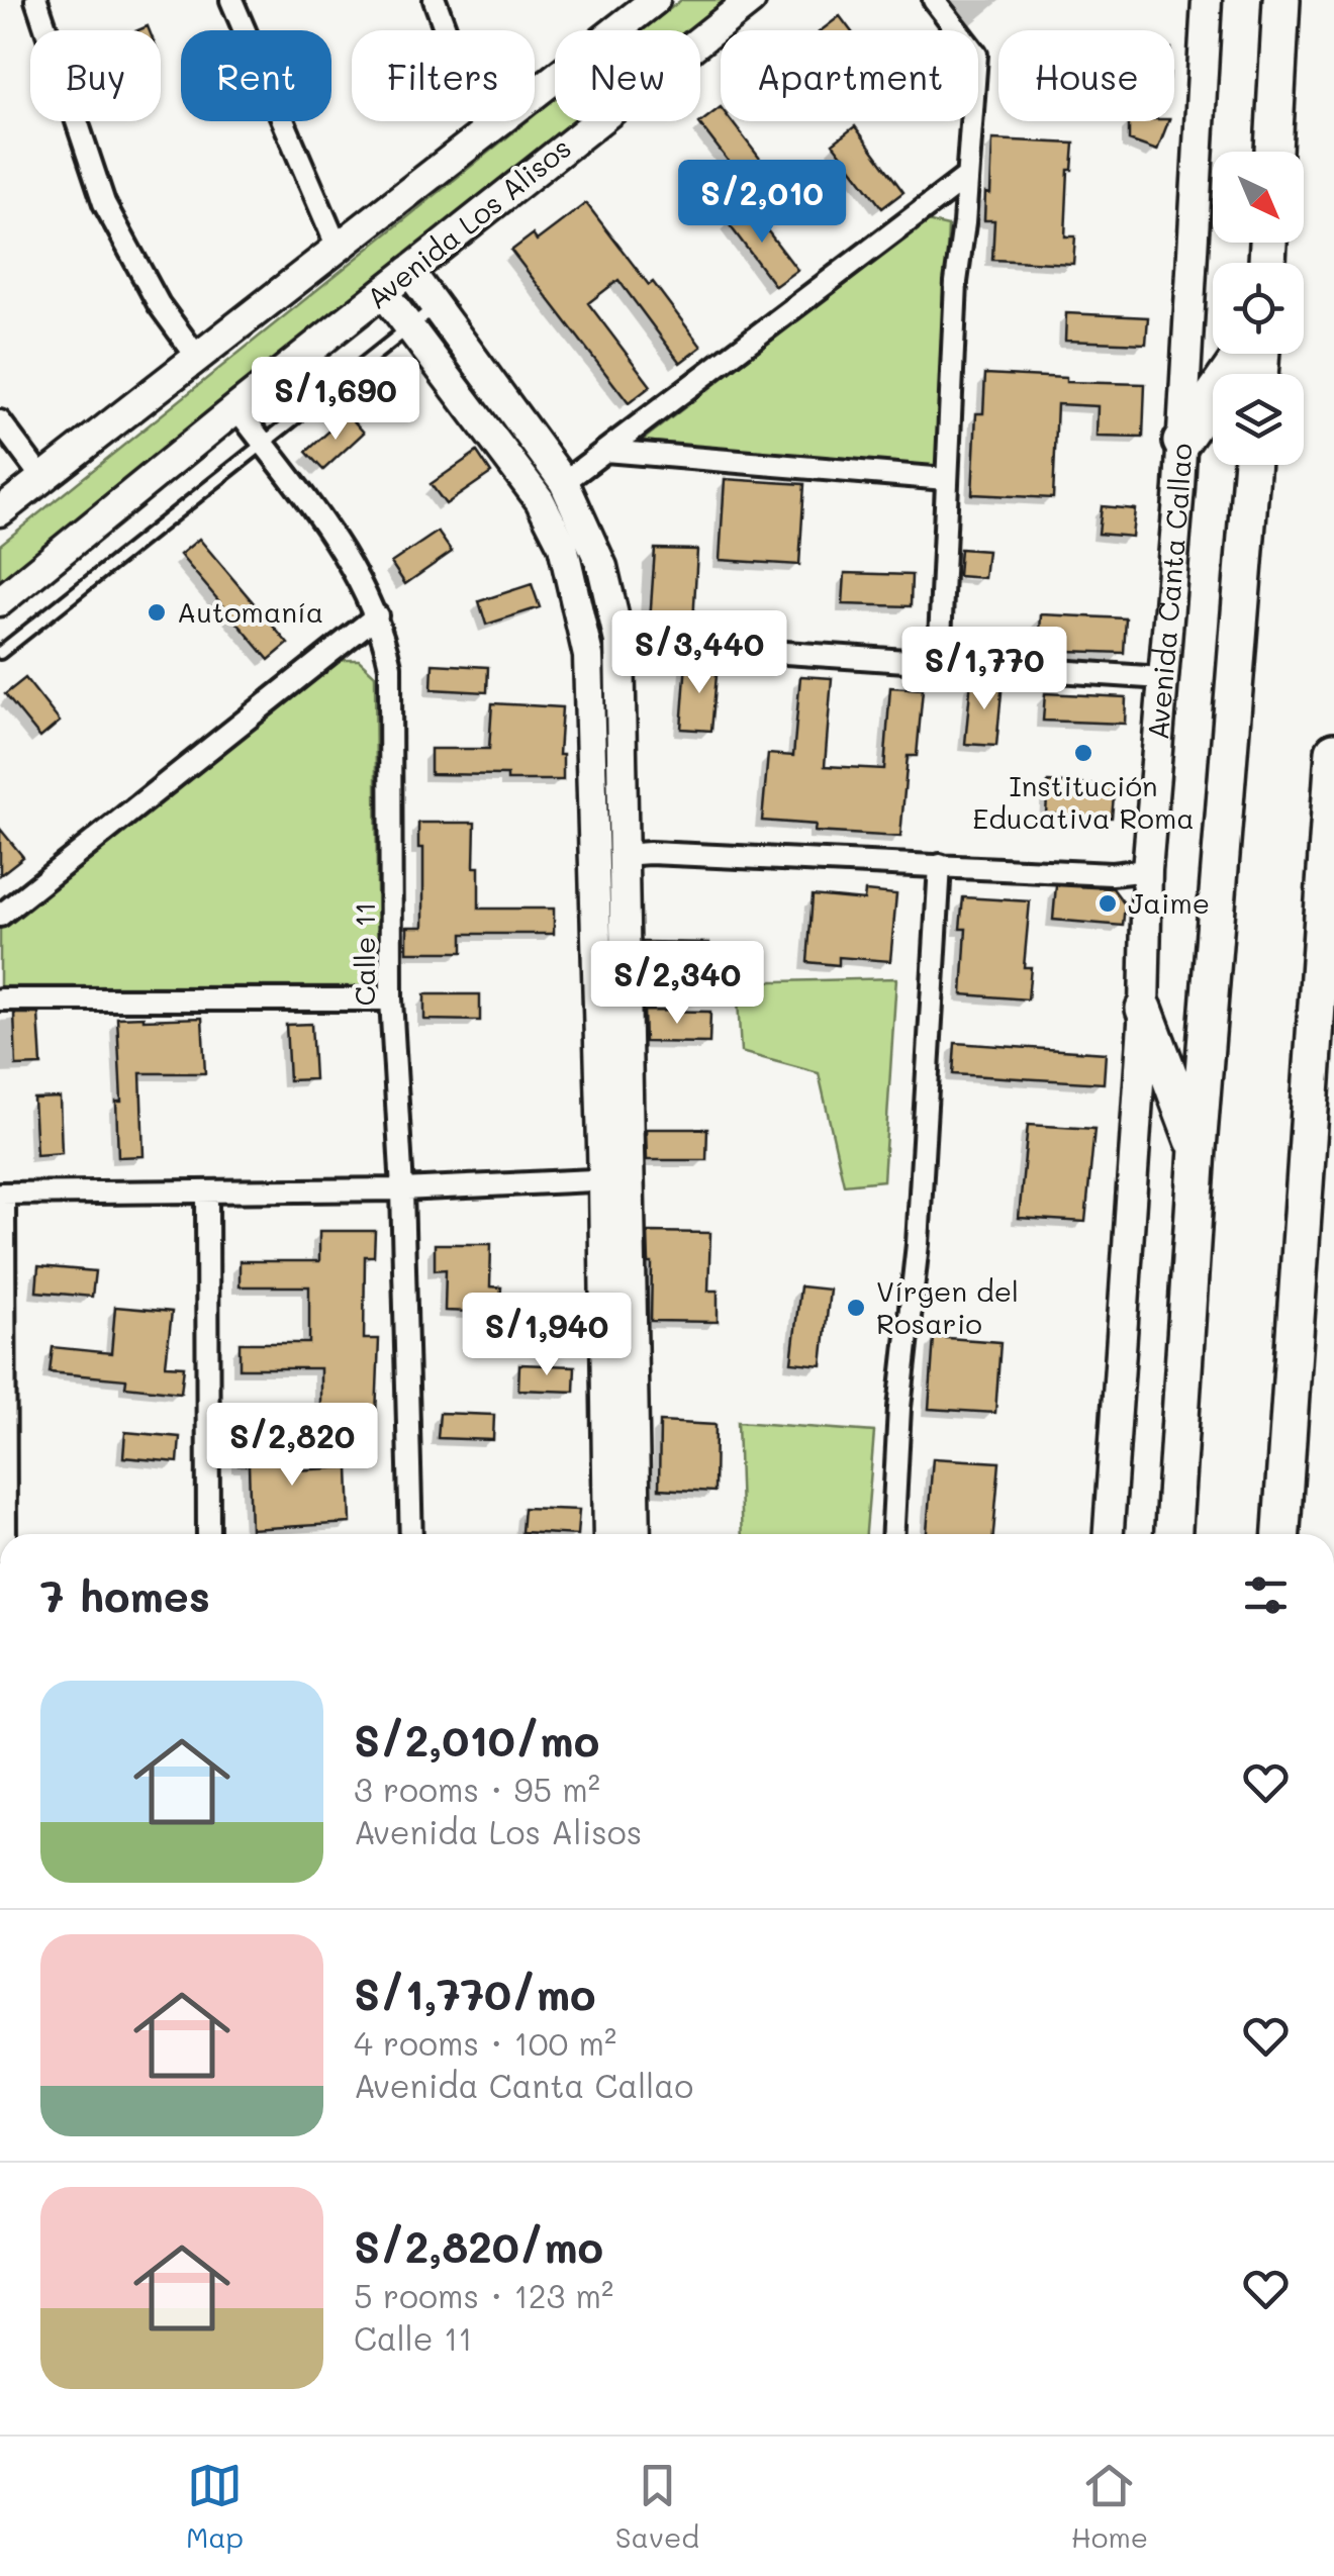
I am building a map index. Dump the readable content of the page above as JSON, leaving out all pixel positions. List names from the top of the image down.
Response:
{
  "streets": {
    "main road": ["Avenida Los Alisos", "Avenida Canta Callao"],
    "street": ["Calle 11"]
  },
  "crossings": [
    ["Avenida Los Alisos", "Calle 11"]
  ],
  "places": [
    "Automanía",
    "Institución Educativa Roma",
    "Jaime",
    "Vírgen del Rosario"
  ],
  "north": "bottom right",
  "page": {
    "chip": [
      "Buy",
      "Rent",
      "Filters",
      "New",
      "Apartment",
      "House"
    ],
    "price": [
      "S/2,010",
      "S/1,690",
      "S/3,440",
      "S/1,770",
      "S/2,340",
      "S/1,940",
      "S/2,820"
    ],
    "heading": "7 homes",
    "list": [
      {
        "name": "S/2,010/mo",
        "note": "3 rooms · 95 m² · Avenida Los Alisos"
      },
      {
        "name": "S/1,770/mo",
        "note": "4 rooms · 100 m² · Avenida Canta Callao"
      },
      {
        "name": "S/2,820/mo",
        "note": "5 rooms · 123 m² · Calle 11"
      }
    ],
    "tabs": ["Map", "Saved", "Home"]
  }
}
